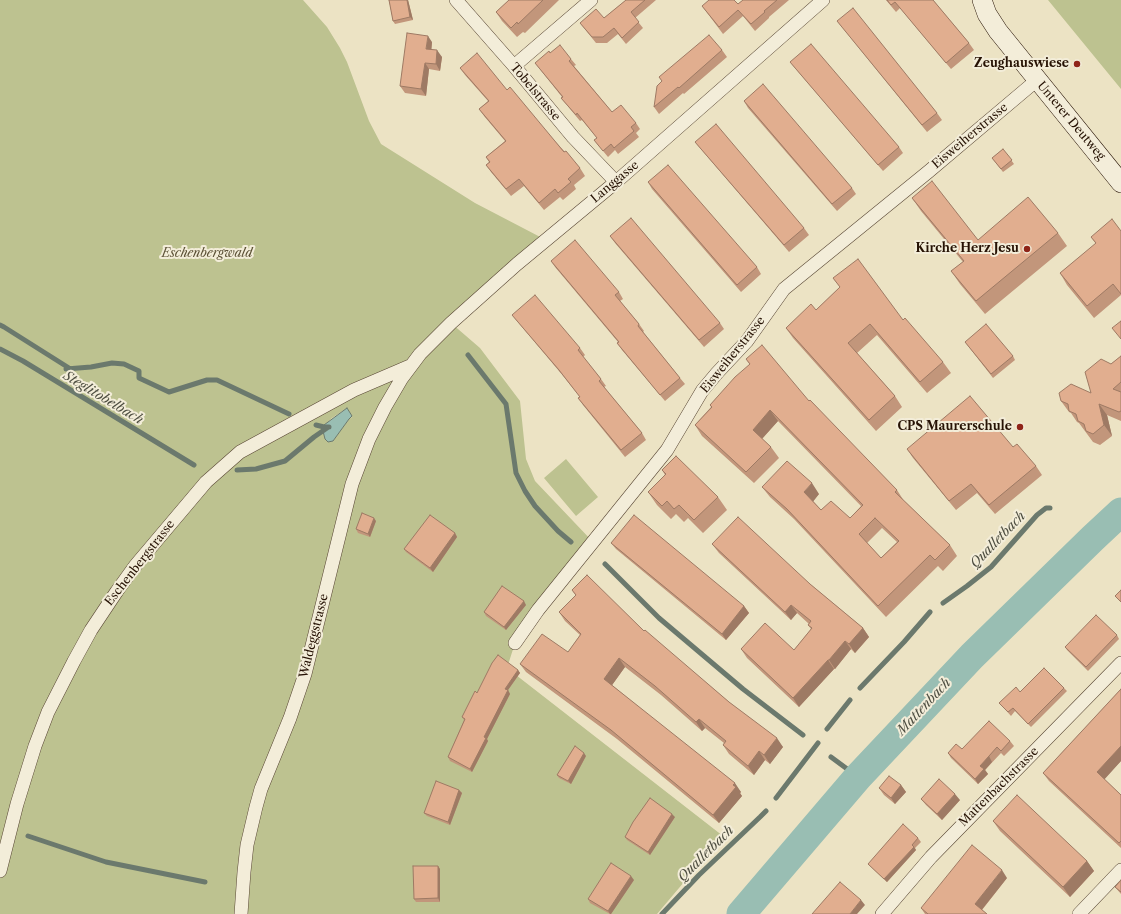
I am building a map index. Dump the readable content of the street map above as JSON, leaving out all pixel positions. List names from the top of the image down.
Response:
{
  "streets": {
    "main road": ["Unterer Deutweg"],
    "street": [
      "Tobelstrasse",
      "Eisweiherstrasse",
      "Langgasse",
      "Eschenbergstrasse",
      "Waldeggstrasse",
      "Mattenbachstrasse"
    ]
  },
  "crossings": [
    ["Tobelstrasse", "Langgasse"],
    ["Unterer Deutweg", "Eisweiherstrasse"],
    ["Langgasse", "Eschenbergstrasse"],
    ["Langgasse", "Waldeggstrasse"],
    ["Eschenbergstrasse", "Waldeggstrasse"]
  ],
  "water": ["Steglitobelbach", "Qualletbach", "Mattenbach"],
  "parks": ["Eschenbergwald"],
  "places": ["Zeughauswiese", "Kirche Herz Jesu", "CPS Maurerschule"]
}
